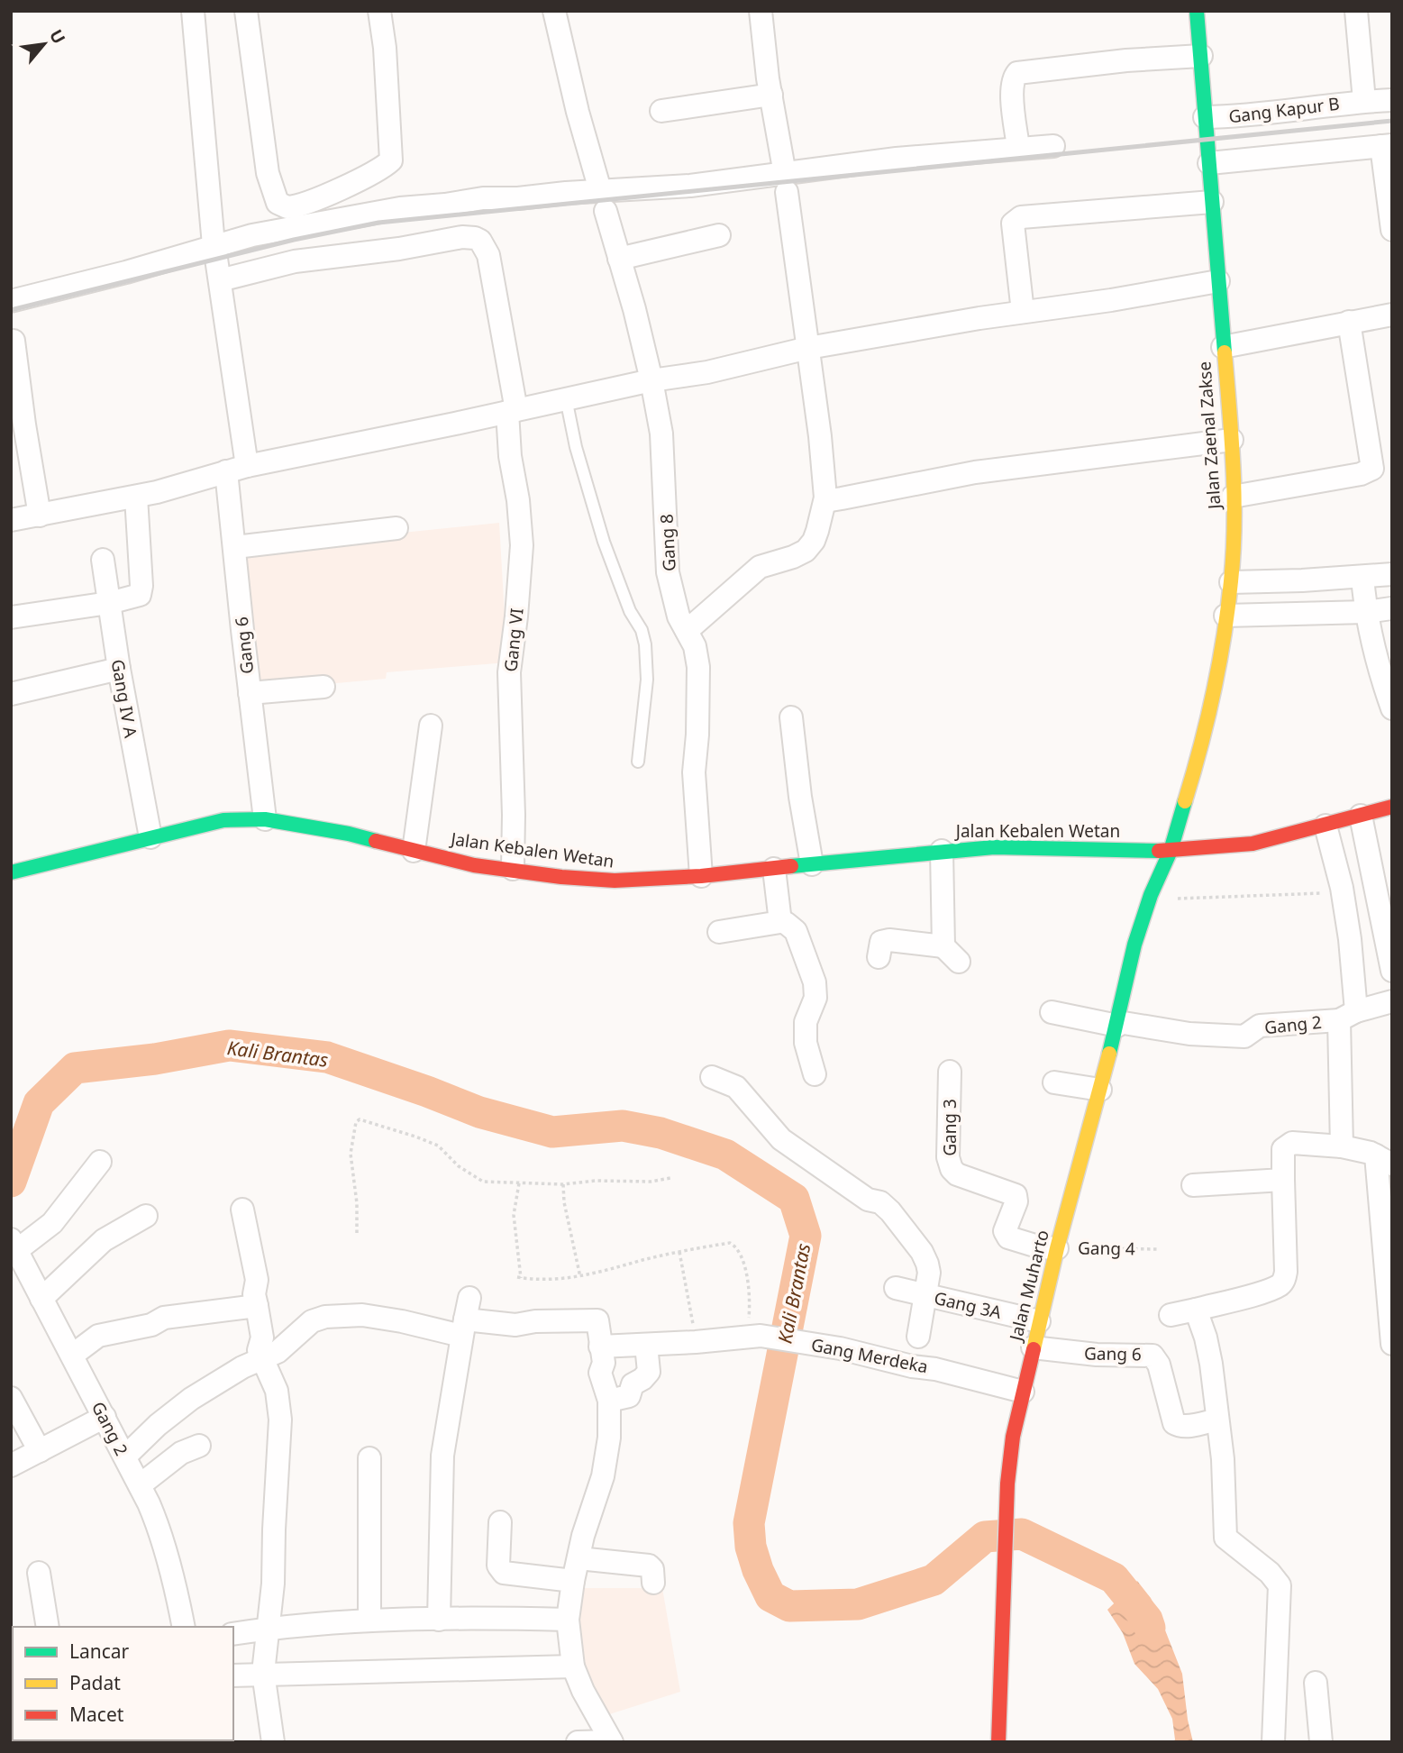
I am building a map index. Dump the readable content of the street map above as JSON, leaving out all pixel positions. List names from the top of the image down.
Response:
{
  "streets": {
    "main road": ["Jalan Zaenal Zakse", "Jalan Kebalen Wetan", "Jalan Muharto"],
    "street": [
      "Gang Kapur B",
      "Gang 8",
      "Gang VI",
      "Gang 6",
      "Gang IV A",
      "Gang 2",
      "Gang 3",
      "Gang 3A",
      "Gang Merdeka"
    ],
    "path": ["Gang 4"]
  },
  "crossings": [
    ["Gang Kapur B", "Jalan Zaenal Zakse"],
    ["Jalan Zaenal Zakse", "Jalan Kebalen Wetan"],
    ["Jalan Zaenal Zakse", "Jalan Muharto"],
    ["Gang 8", "Jalan Kebalen Wetan"],
    ["Gang VI", "Gang 6"],
    ["Gang VI", "Jalan Kebalen Wetan"],
    ["Gang 6", "Jalan Kebalen Wetan"],
    ["Gang 6", "Jalan Muharto"],
    ["Gang IV A", "Jalan Kebalen Wetan"],
    ["Jalan Kebalen Wetan", "Jalan Muharto"],
    ["Gang 2", "Jalan Muharto"],
    ["Gang 3", "Gang 4"],
    ["Gang 3", "Jalan Muharto"],
    ["Gang 4", "Jalan Muharto"],
    ["Jalan Muharto", "Gang 3A"],
    ["Jalan Muharto", "Gang Merdeka"]
  ],
  "water": ["Kali Brantas"],
  "legend": ["Lancar", "Padat", "Macet"],
  "north": "top right"
}
